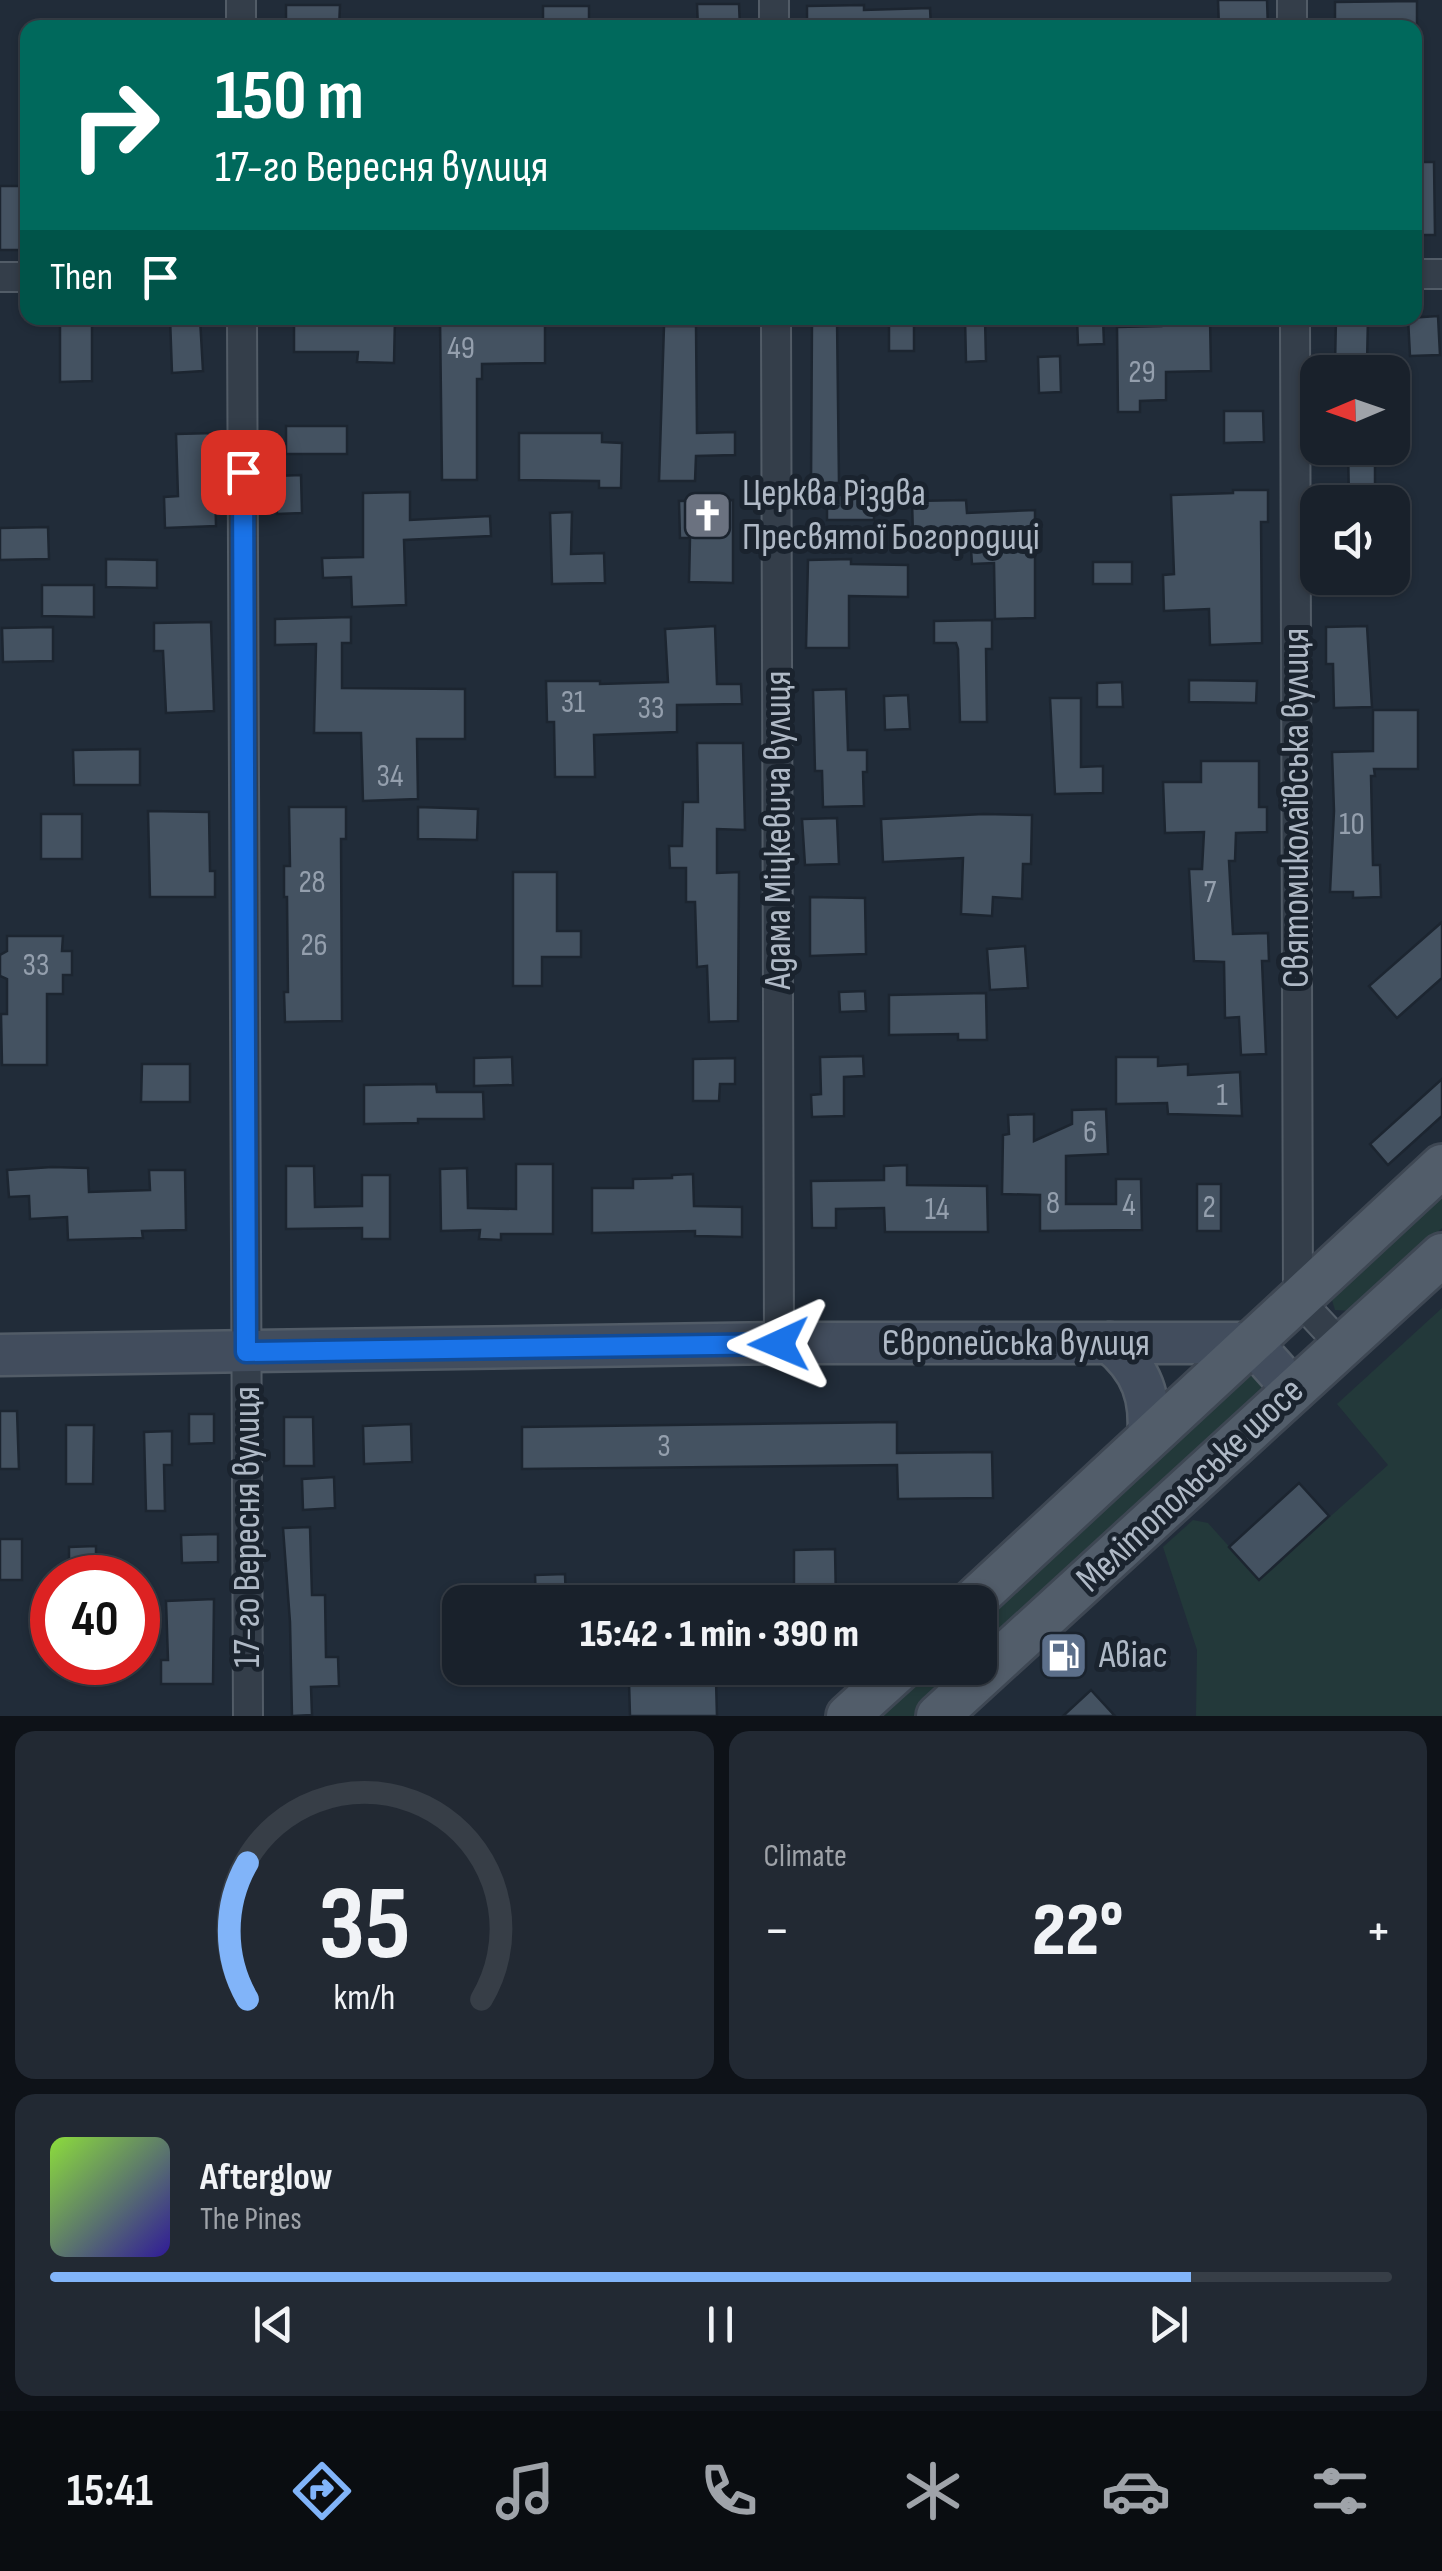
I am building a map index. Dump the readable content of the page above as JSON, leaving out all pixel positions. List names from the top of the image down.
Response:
{
  "streets": {
    "main road": ["Мелітопольське шосе"],
    "street": [
      "Святомиколаївська вулиця",
      "Адама Міцкевича вулиця",
      "Європейська вулиця",
      "17-го Вересня вулиця"
    ]
  },
  "crossings": [
    ["Святомиколаївська вулиця", "Мелітопольське шосе"],
    ["Адама Міцкевича вулиця", "Європейська вулиця"],
    ["Європейська вулиця", "Мелітопольське шосе"],
    ["Європейська вулиця", "17-го Вересня вулиця"]
  ],
  "places": {
    "church": ["Церква Різдва Пресвятої Богородиці"],
    "fuel station": ["Авіас"]
  },
  "house_numbers": [
    "49",
    "29",
    "31",
    "33",
    "34",
    "10",
    "28",
    "7",
    "26",
    "33",
    "1",
    "6",
    "8",
    "4",
    "2",
    "14",
    "3"
  ],
  "north": "left",
  "page": {
    "turn": ["150 m", "17-го Вересня вулиця"],
    "then": "Then",
    "limit": "40",
    "trip": "15:42 · 1 min · 390 m",
    "tile": "Climate",
    "heat": ["−", "22°", "+"],
    "song": ["Afterglow", "The Pines"],
    "tabs": "15:41",
    "gauge": ["35", "km/h"]
  }
}
